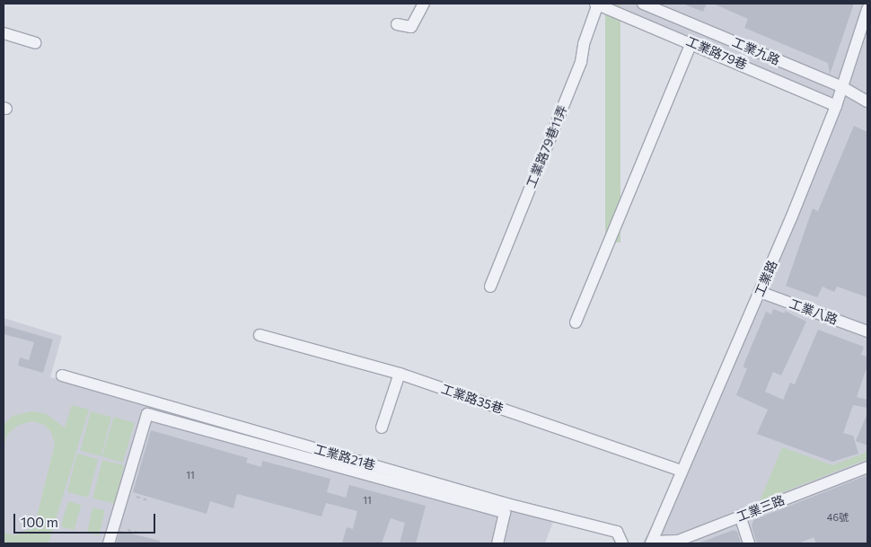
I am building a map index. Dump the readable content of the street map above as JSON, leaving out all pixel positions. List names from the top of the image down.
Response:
{
  "streets": {
    "street": [
      "工業九路",
      "工業路79巷",
      "工業路79巷11弄",
      "工業路",
      "工業八路",
      "工業路35巷",
      "工業路21巷",
      "工業三路"
    ]
  },
  "crossings": [
    ["工業九路", "工業路"],
    ["工業路79巷", "工業路79巷11弄"],
    ["工業路79巷", "工業路"],
    ["工業路", "工業八路"],
    ["工業路", "工業路35巷"],
    ["工業路", "工業三路"]
  ],
  "house_numbers": ["11", "11", "46號"],
  "scale_bar": "100 m"
}
